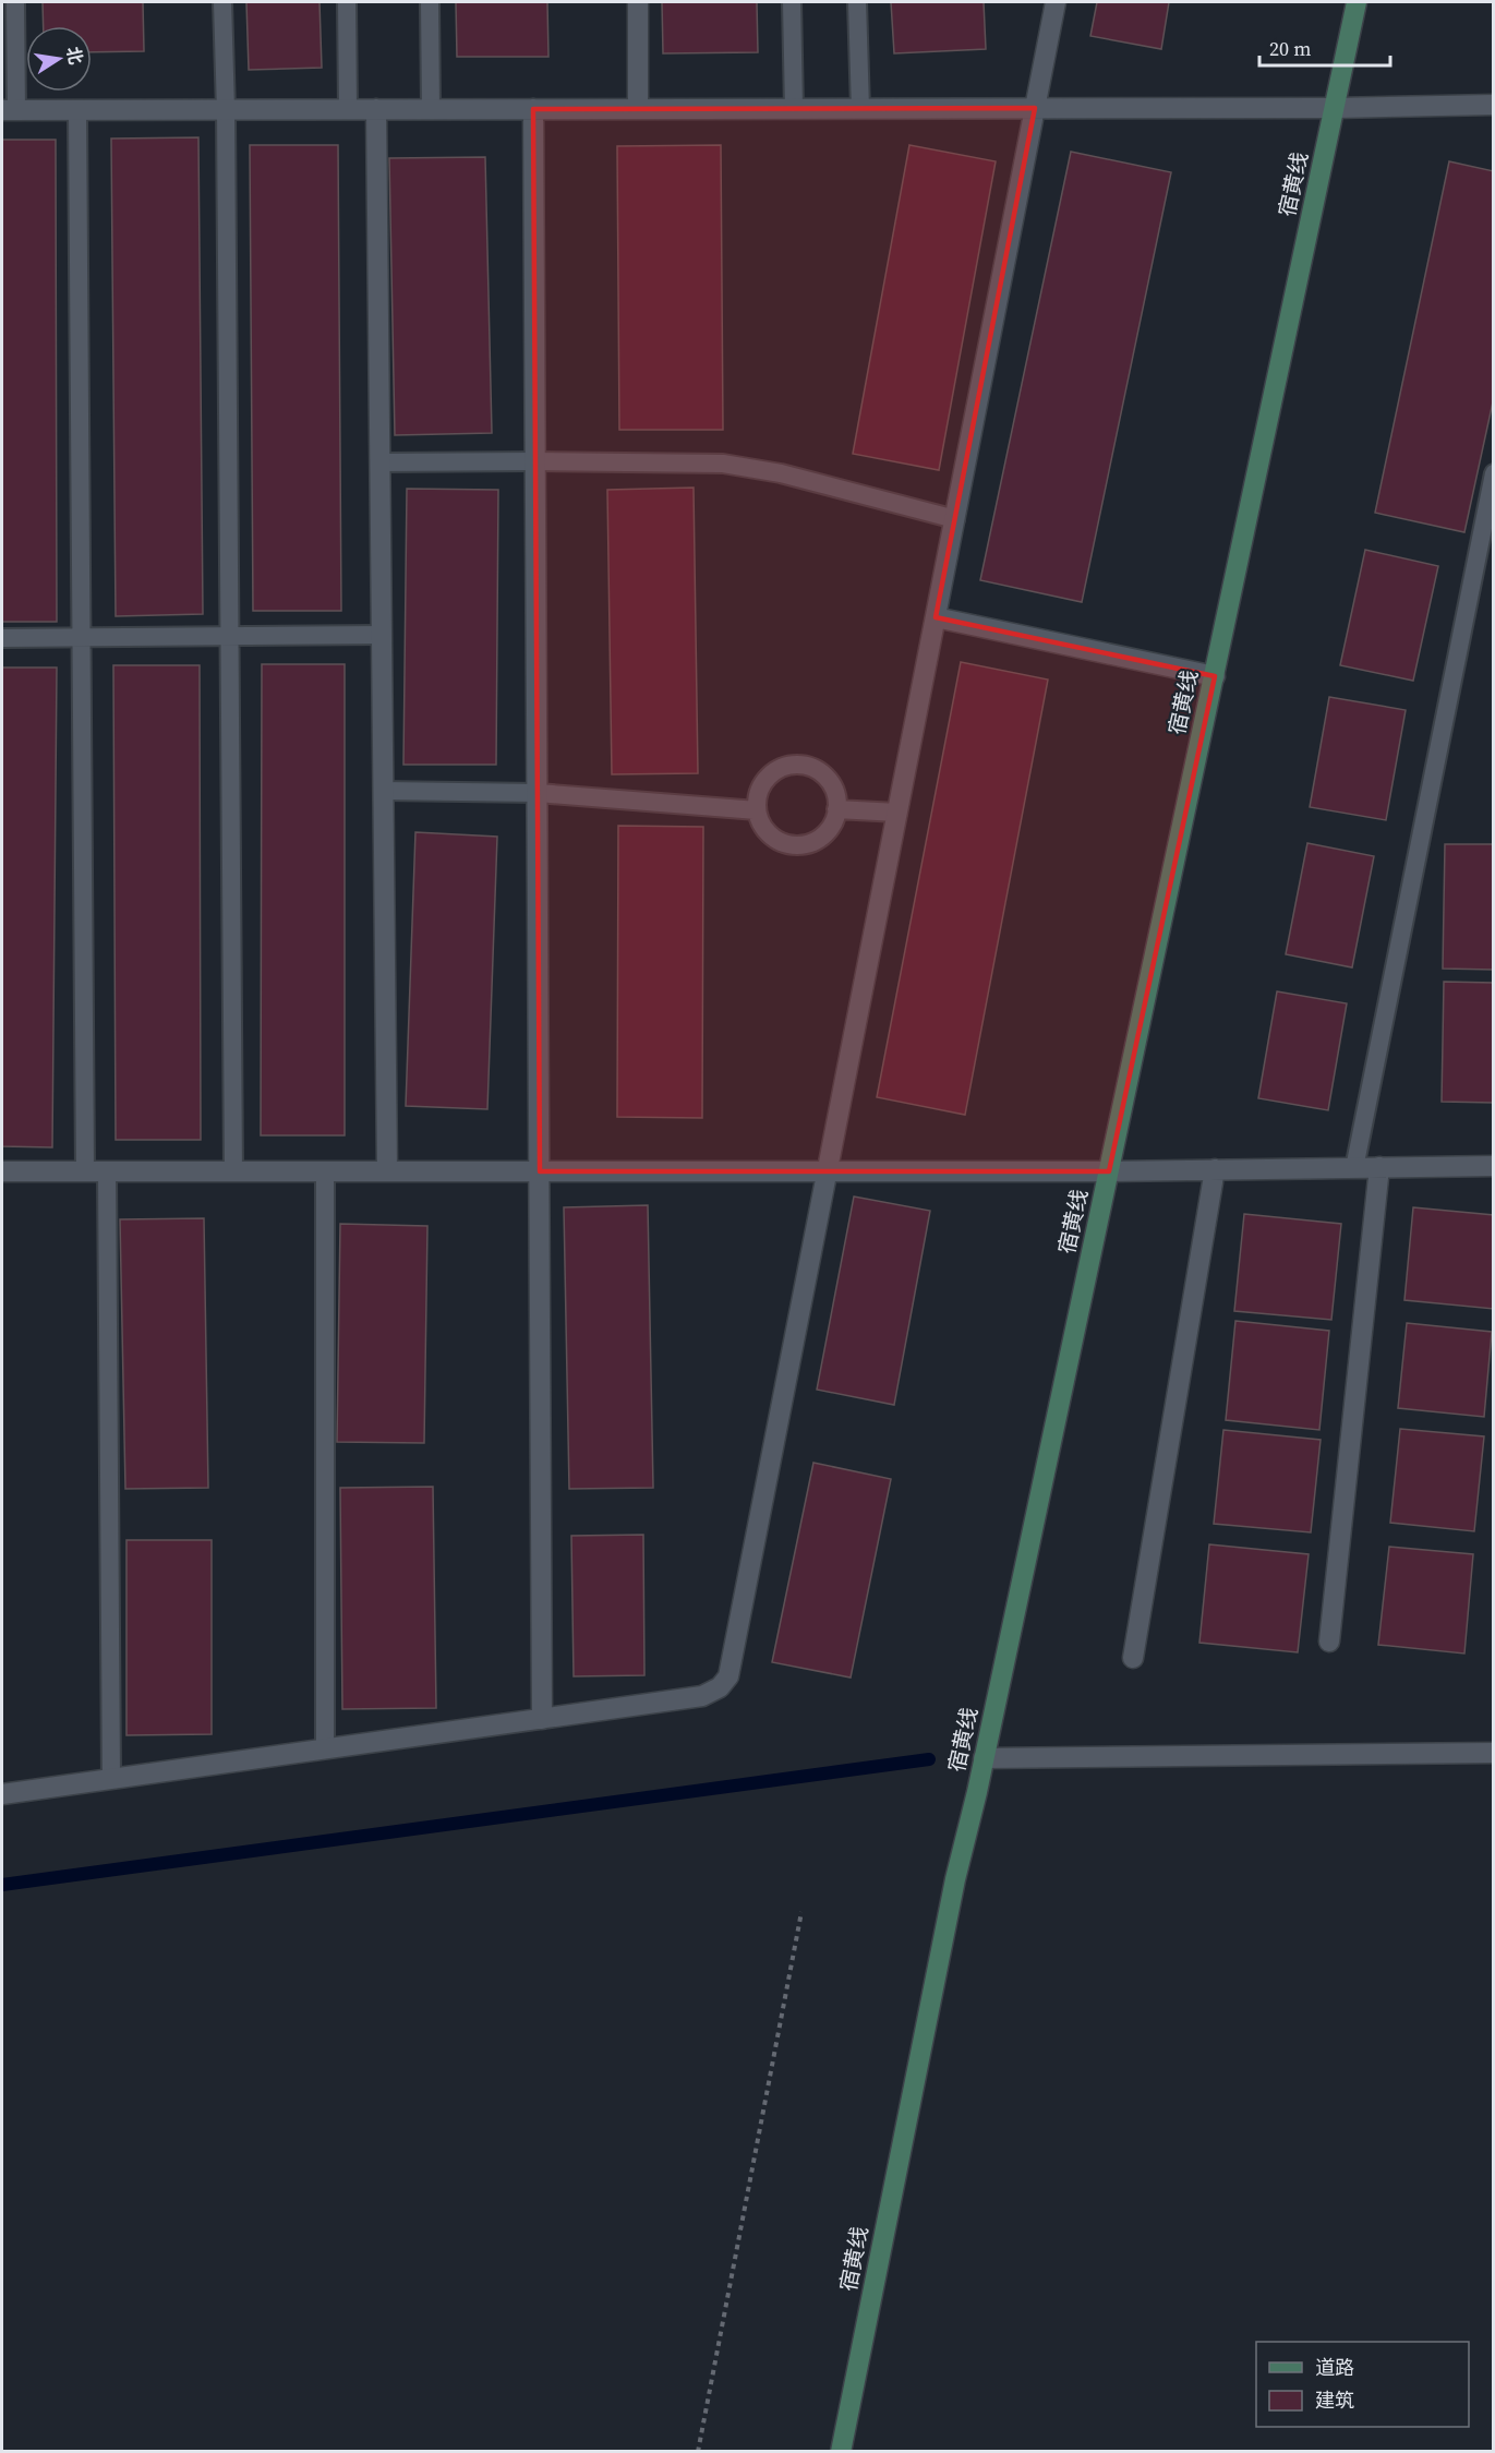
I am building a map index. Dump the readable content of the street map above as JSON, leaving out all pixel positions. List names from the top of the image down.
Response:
{
  "streets": {
    "main road": ["宿黄线"]
  },
  "legend": ["道路", "建筑"],
  "scale_bar": "20 m",
  "north": "right"
}
